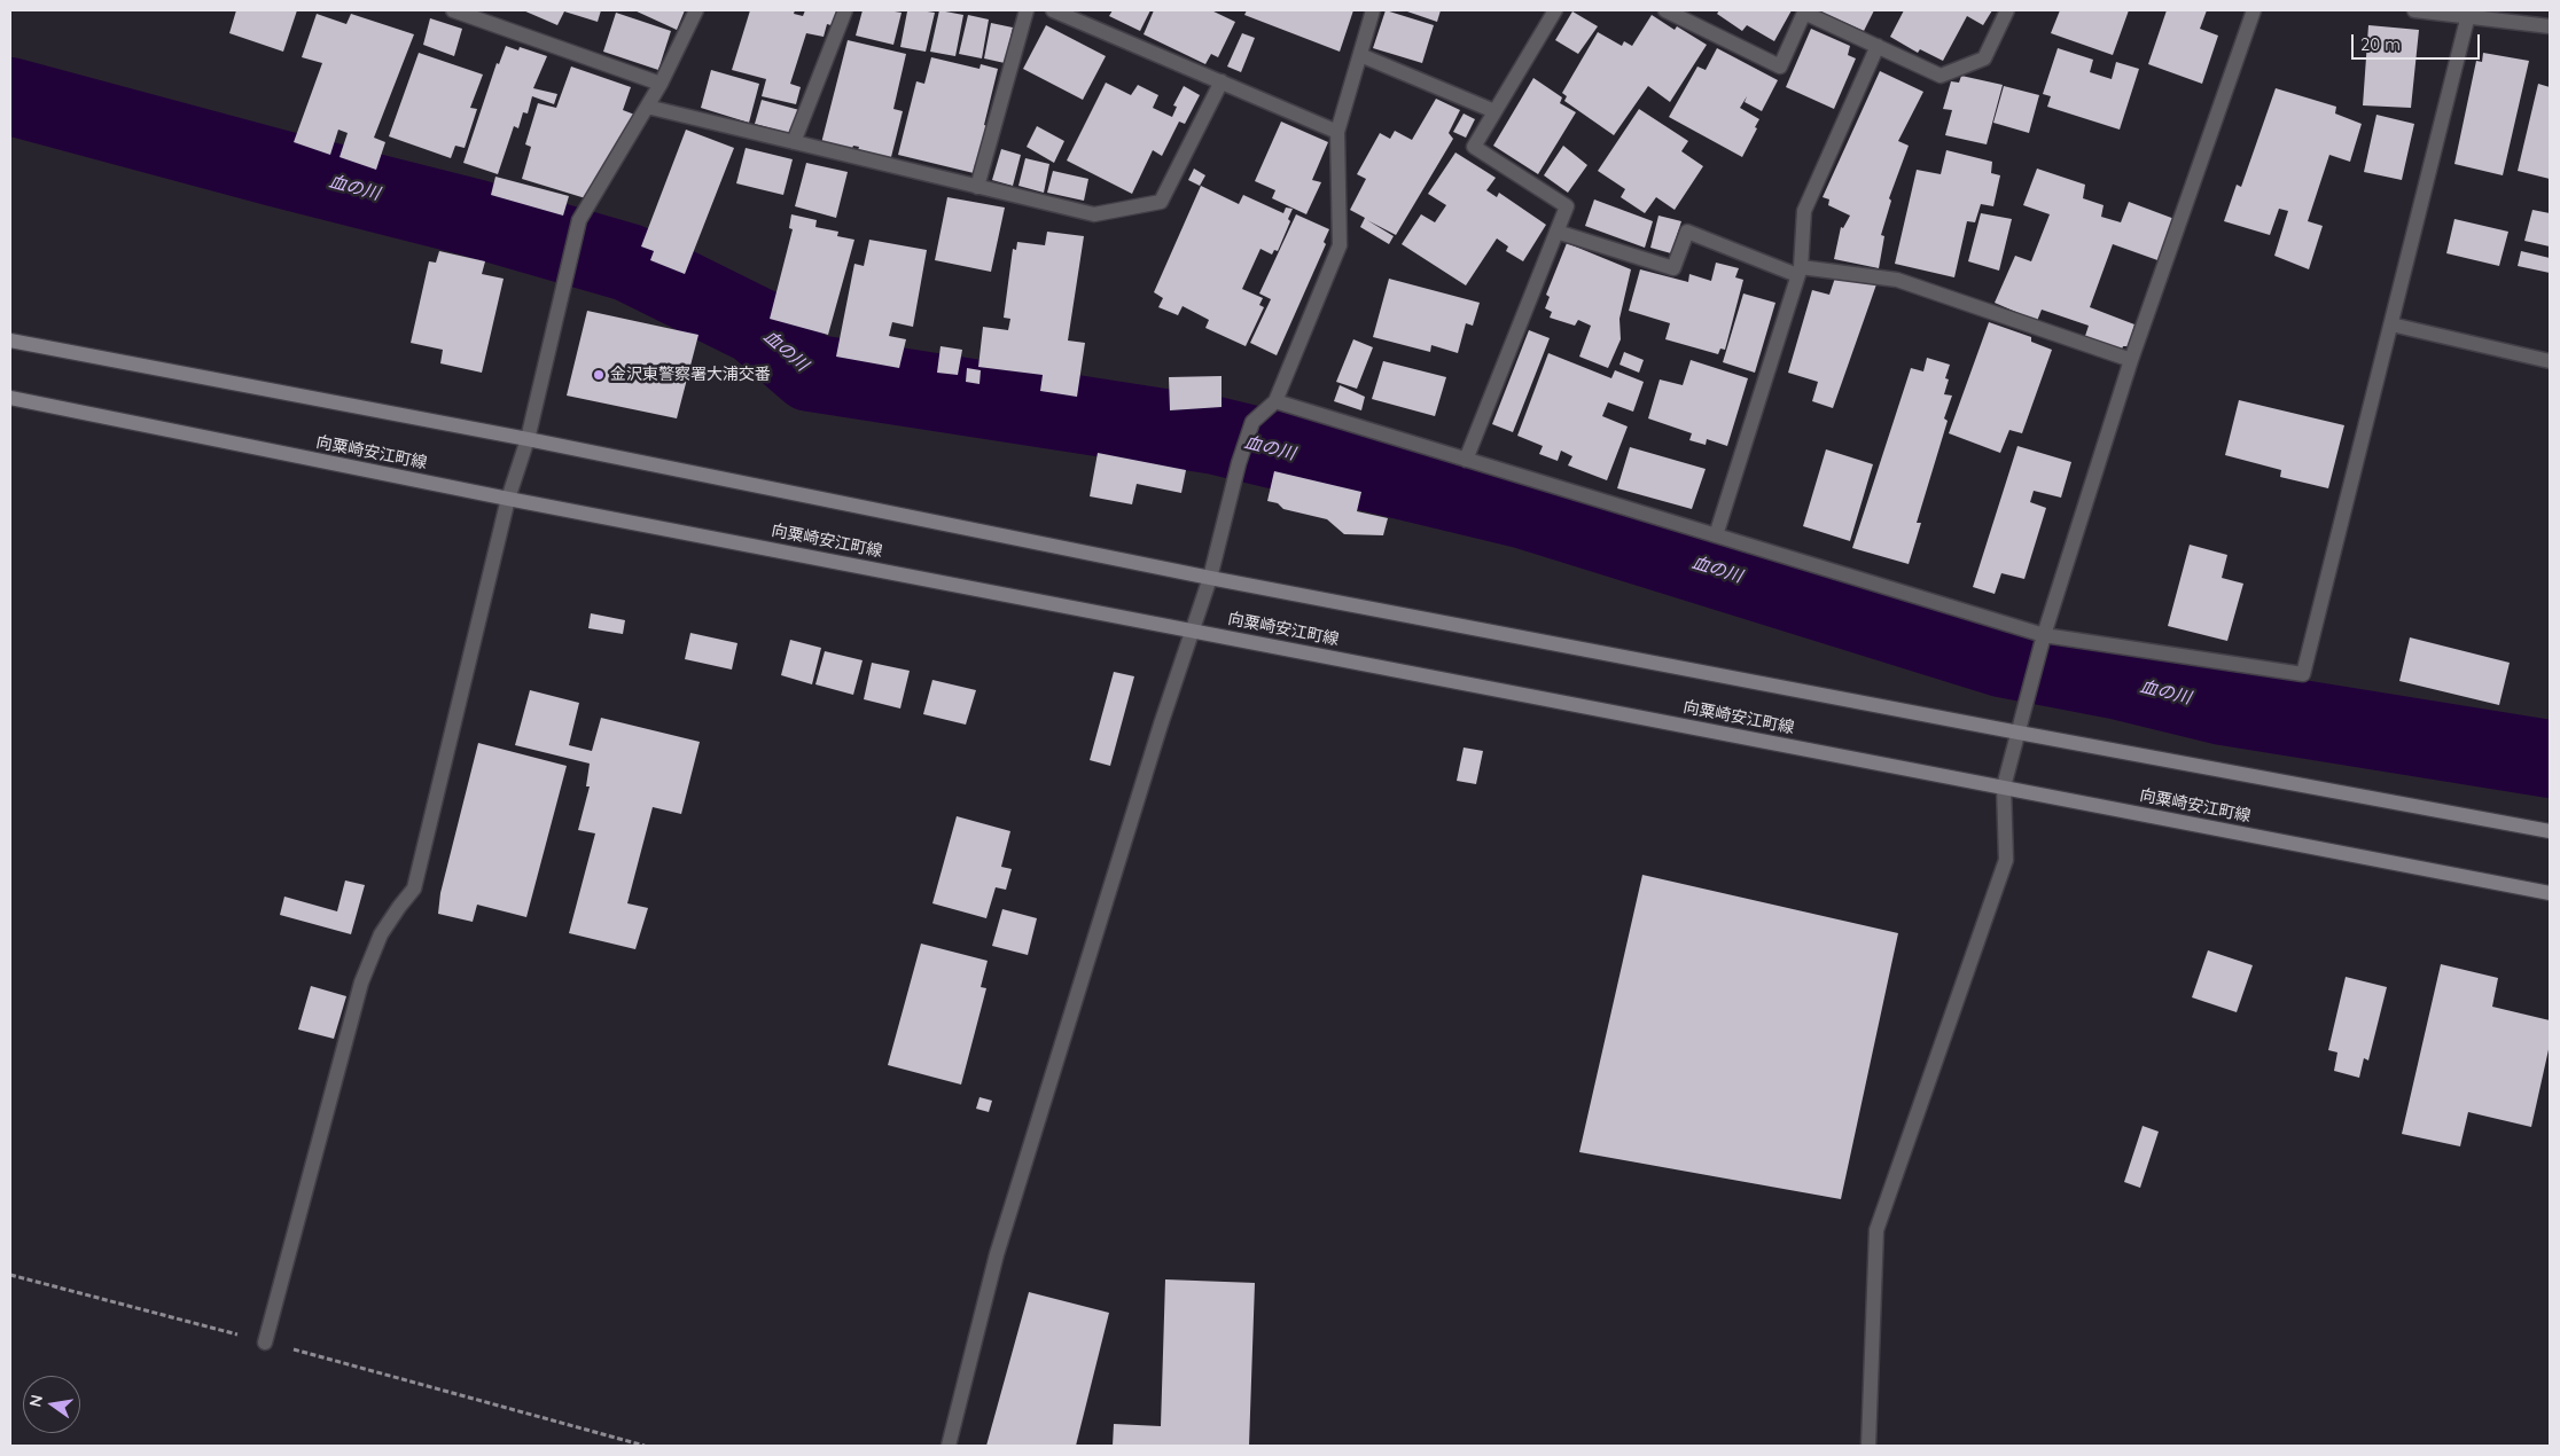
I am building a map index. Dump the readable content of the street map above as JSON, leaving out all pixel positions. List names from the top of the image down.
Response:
{
  "streets": {
    "main road": ["向粟崎安江町線"]
  },
  "water": ["血の川"],
  "places": ["金沢東警察署大浦交番"],
  "scale_bar": "20 m",
  "north": "left"
}
